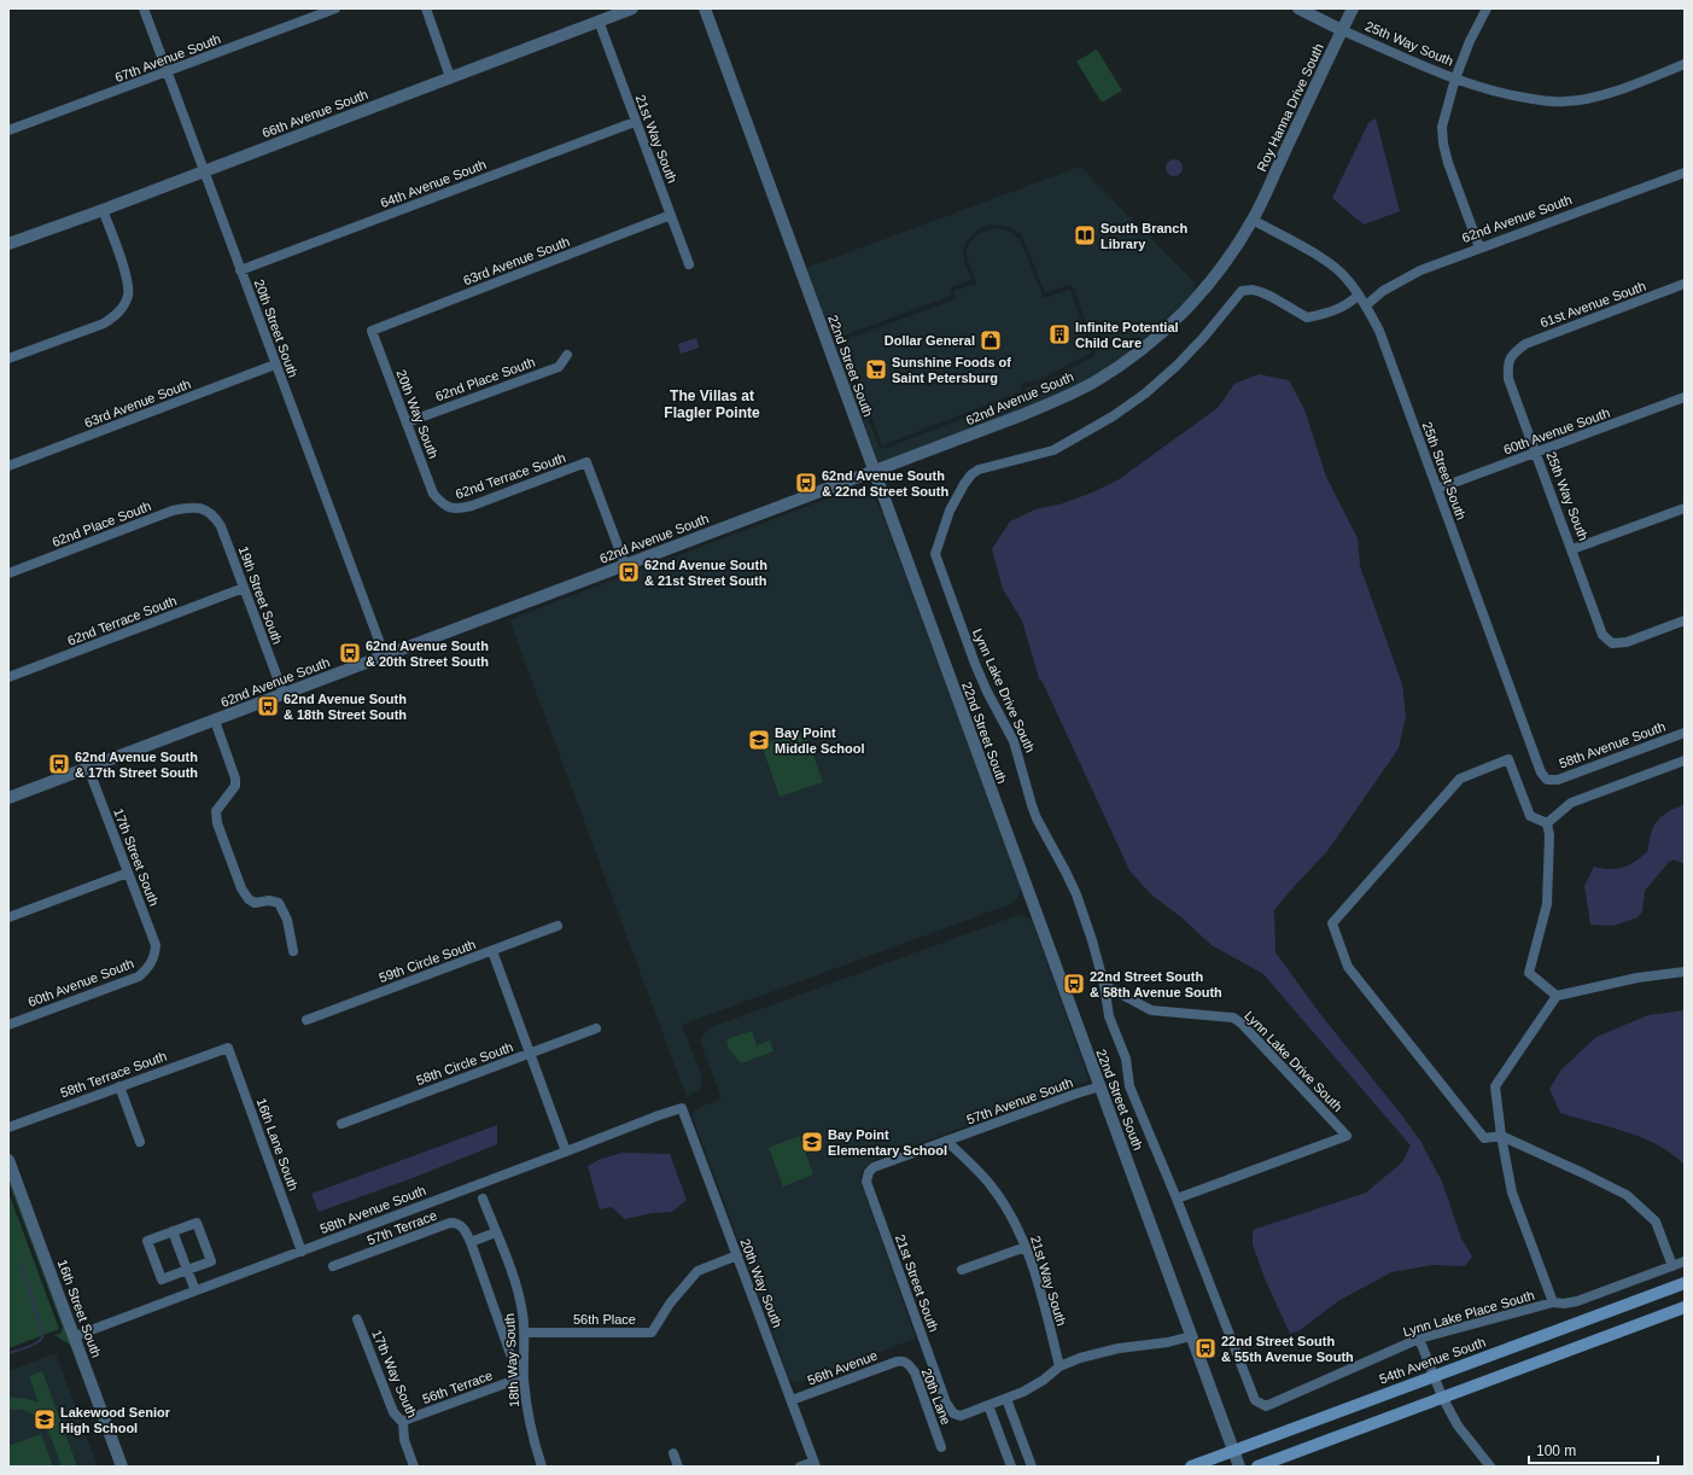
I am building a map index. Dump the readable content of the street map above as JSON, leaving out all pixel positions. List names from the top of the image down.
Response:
{
  "streets": {
    "main road": ["54th Avenue South"],
    "street": [
      "25th Way South",
      "67th Avenue South",
      "Roy Hanna Drive South",
      "66th Avenue South",
      "21st Way South",
      "64th Avenue South",
      "62nd Avenue South",
      "63rd Avenue South",
      "61st Avenue South",
      "20th Street South",
      "22nd Street South",
      "62nd Place South",
      "20th Way South",
      "60th Avenue South",
      "25th Street South",
      "62nd Terrace South",
      "19th Street South",
      "Lynn Lake Drive South",
      "58th Avenue South",
      "17th Street South",
      "59th Circle South",
      "58th Circle South",
      "58th Terrace South",
      "57th Avenue South",
      "16th Lane South",
      "57th Terrace",
      "21st Street South",
      "16th Street South",
      "Lynn Lake Place South",
      "56th Place",
      "18th Way South",
      "56th Avenue",
      "17th Way South",
      "56th Terrace",
      "20th Lane"
    ]
  },
  "crossings": [
    ["25th Way South", "Roy Hanna Drive South"],
    ["25th Way South", "62nd Avenue South"],
    ["25th Way South", "61st Avenue South"],
    ["25th Way South", "60th Avenue South"],
    ["67th Avenue South", "20th Street South"],
    ["Roy Hanna Drive South", "62nd Avenue South"],
    ["Roy Hanna Drive South", "25th Street South"],
    ["66th Avenue South", "21st Way South"],
    ["66th Avenue South", "20th Street South"],
    ["21st Way South", "64th Avenue South"],
    ["21st Way South", "63rd Avenue South"],
    ["21st Way South", "57th Avenue South"],
    ["64th Avenue South", "20th Street South"],
    ["62nd Avenue South", "20th Street South"],
    ["62nd Avenue South", "22nd Street South"],
    ["62nd Avenue South", "25th Street South"],
    ["62nd Avenue South", "62nd Terrace South"],
    ["62nd Avenue South", "19th Street South"],
    ["62nd Avenue South", "17th Street South"],
    ["63rd Avenue South", "20th Street South"],
    ["63rd Avenue South", "20th Way South"],
    ["22nd Street South", "57th Avenue South"],
    ["22nd Street South", "54th Avenue South"],
    ["62nd Place South", "20th Way South"],
    ["62nd Place South", "19th Street South"],
    ["20th Way South", "62nd Terrace South"],
    ["20th Way South", "58th Avenue South"],
    ["20th Way South", "56th Place"],
    ["20th Way South", "56th Avenue"],
    ["60th Avenue South", "25th Street South"],
    ["60th Avenue South", "17th Street South"],
    ["25th Street South", "Lynn Lake Drive South"],
    ["25th Street South", "58th Avenue South"],
    ["62nd Terrace South", "19th Street South"],
    ["Lynn Lake Drive South", "Lynn Lake Place South"],
    ["58th Avenue South", "16th Lane South"],
    ["58th Avenue South", "16th Street South"],
    ["58th Terrace South", "16th Lane South"],
    ["57th Avenue South", "21st Street South"],
    ["56th Place", "18th Way South"],
    ["18th Way South", "56th Terrace"],
    ["56th Avenue", "20th Lane"],
    ["17th Way South", "56th Terrace"]
  ],
  "districts": ["The Villas at Flagler Pointe"],
  "places": {
    "library": ["South Branch Library"],
    "building": ["Infinite Potential Child Care"],
    "shop": ["Dollar General"],
    "supermarket": ["Sunshine Foods of Saint Petersburg"],
    "bus stop": [
      "62nd Avenue South & 22nd Street South",
      "62nd Avenue South & 21st Street South",
      "62nd Avenue South & 20th Street South",
      "62nd Avenue South & 18th Street South",
      "62nd Avenue South & 17th Street South",
      "22nd Street South & 58th Avenue South",
      "22nd Street South & 55th Avenue South"
    ],
    "school or university": ["Bay Point Middle School", "Bay Point Elementary School", "Lakewood Senior High School"]
  },
  "scale_bar": "100 m"
}
